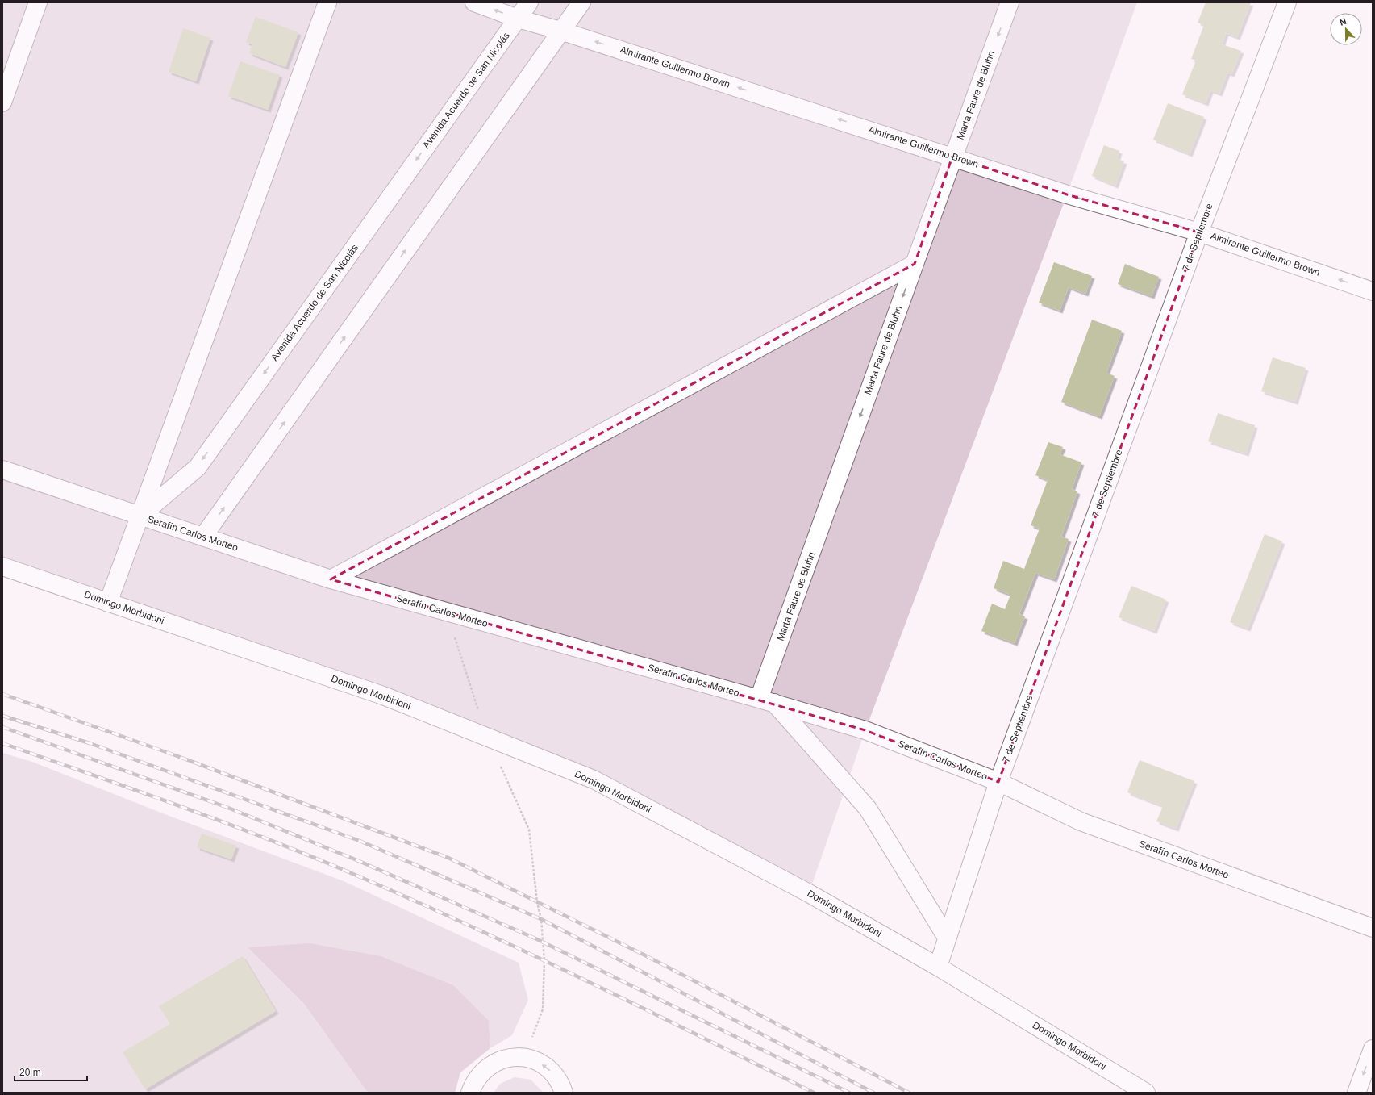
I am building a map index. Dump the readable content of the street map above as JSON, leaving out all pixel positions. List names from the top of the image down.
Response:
{
  "streets": {
    "street": [
      "Almirante Guillermo Brown",
      "Avenida Acuerdo de San Nicolás",
      "Marta Faure de Bluhn",
      "7 de Septiembre",
      "Serafín Carlos Morteo",
      "Domingo Morbidoni"
    ]
  },
  "crossings": [
    ["Almirante Guillermo Brown", "Avenida Acuerdo de San Nicolás"],
    ["Almirante Guillermo Brown", "Marta Faure de Bluhn"],
    ["Almirante Guillermo Brown", "7 de Septiembre"],
    ["Avenida Acuerdo de San Nicolás", "Serafín Carlos Morteo"],
    ["Avenida Acuerdo de San Nicolás", "Domingo Morbidoni"],
    ["Marta Faure de Bluhn", "Serafín Carlos Morteo"],
    ["7 de Septiembre", "Serafín Carlos Morteo"],
    ["7 de Septiembre", "Domingo Morbidoni"]
  ],
  "one_way": ["Almirante Guillermo Brown", "Marta Faure de Bluhn"],
  "scale_bar": "20 m",
  "north": "top"
}
